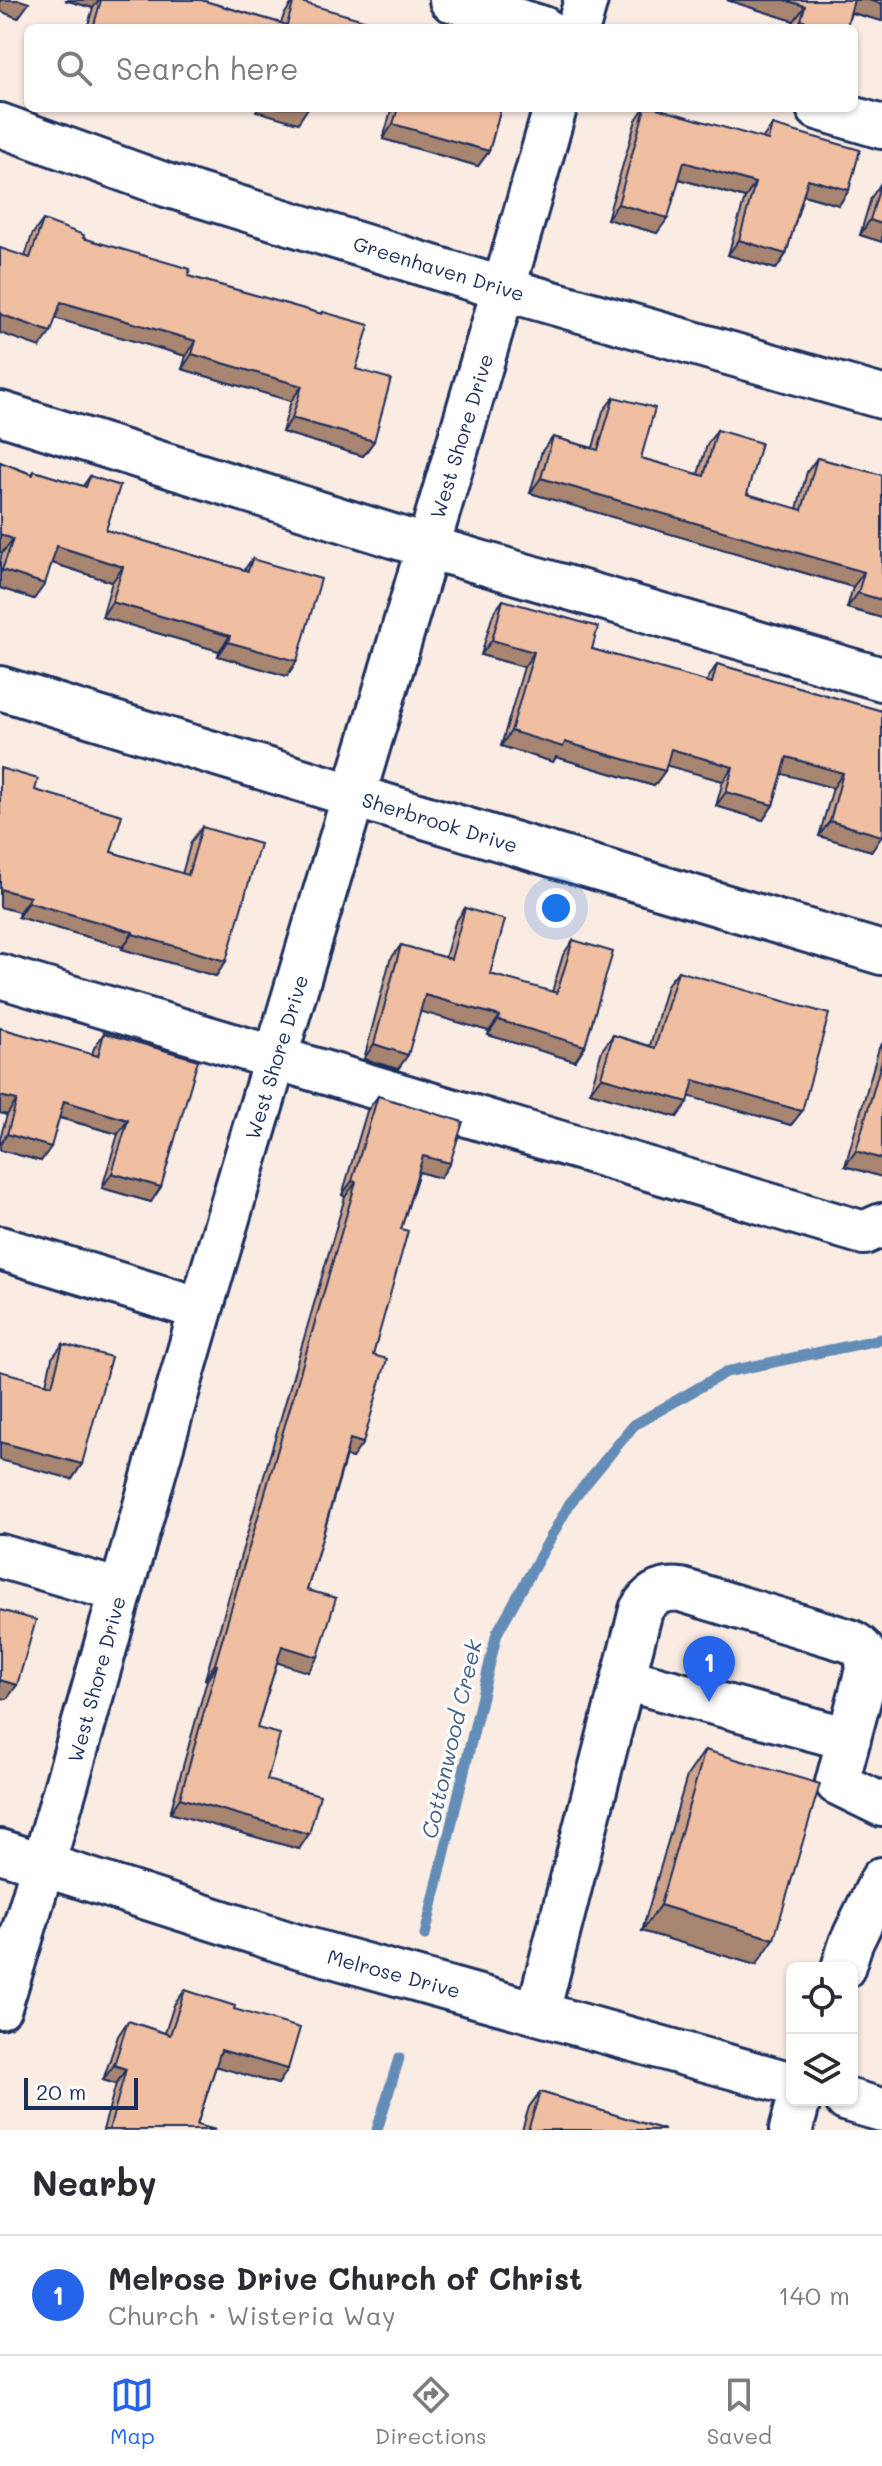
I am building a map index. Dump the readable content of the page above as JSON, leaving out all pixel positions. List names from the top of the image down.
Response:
{
  "streets": {
    "street": [
      "Greenhaven Drive",
      "West Shore Drive",
      "Sherbrook Drive",
      "Melrose Drive"
    ]
  },
  "crossings": [
    ["Greenhaven Drive", "West Shore Drive"],
    ["West Shore Drive", "Sherbrook Drive"],
    ["West Shore Drive", "Melrose Drive"]
  ],
  "water": ["Cottonwood Creek"],
  "scale_bar": "20 m",
  "page": {
    "search": "Search here",
    "pins": "1",
    "scale": "20 m",
    "heading": "Nearby",
    "list": [
      {
        "mark": "1",
        "name": "Melrose Drive Church of Christ",
        "note": "Church · Wisteria Way",
        "value": "140 m"
      }
    ],
    "nav": ["Map", "Directions", "Saved"]
  }
}
